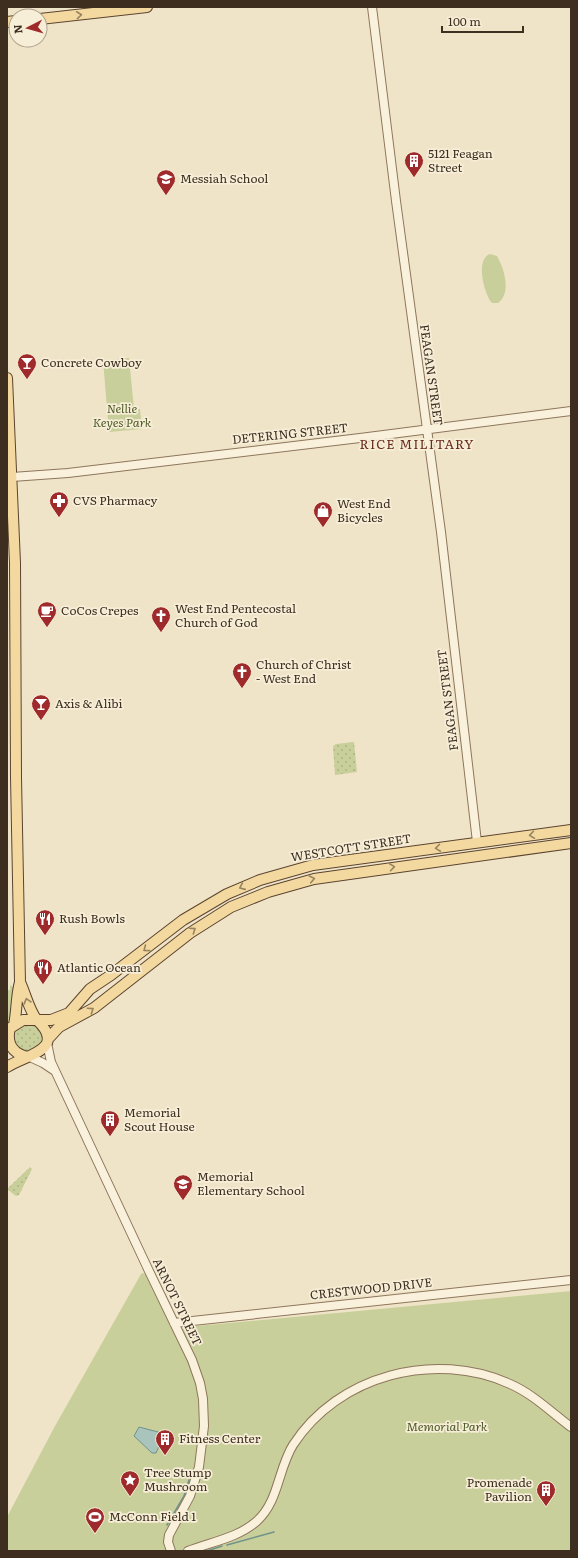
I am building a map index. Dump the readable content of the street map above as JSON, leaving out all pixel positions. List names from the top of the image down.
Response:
{
  "streets": {
    "main road": ["WESTCOTT STREET"],
    "street": [
      "FEAGAN STREET",
      "DETERING STREET",
      "CRESTWOOD DRIVE",
      "ARNOT STREET"
    ]
  },
  "crossings": [
    ["FEAGAN STREET", "DETERING STREET"],
    ["FEAGAN STREET", "WESTCOTT STREET"],
    ["WESTCOTT STREET", "ARNOT STREET"],
    ["CRESTWOOD DRIVE", "ARNOT STREET"]
  ],
  "districts": ["RICE MILITARY"],
  "parks": ["Nellie Keyes Park", "Memorial Park"],
  "places": {
    "building": [
      "5121 Feagan Street",
      "Memorial Scout House",
      "Fitness Center",
      "Promenade Pavilion"
    ],
    "school or university": ["Messiah School", "Memorial Elementary School"],
    "bar": ["Concrete Cowboy", "Axis & Alibi"],
    "pharmacy": ["CVS Pharmacy"],
    "shop": ["West End Bicycles"],
    "cafe": ["CoCos Crepes"],
    "church": ["West End Pentecostal Church of God", "Church of Christ - West End"],
    "restaurant": ["Rush Bowls", "Atlantic Ocean"],
    "place": ["Tree Stump Mushroom"],
    "sports": ["McConn Field 1"]
  },
  "scale_bar": "100 m",
  "north": "left"
}
